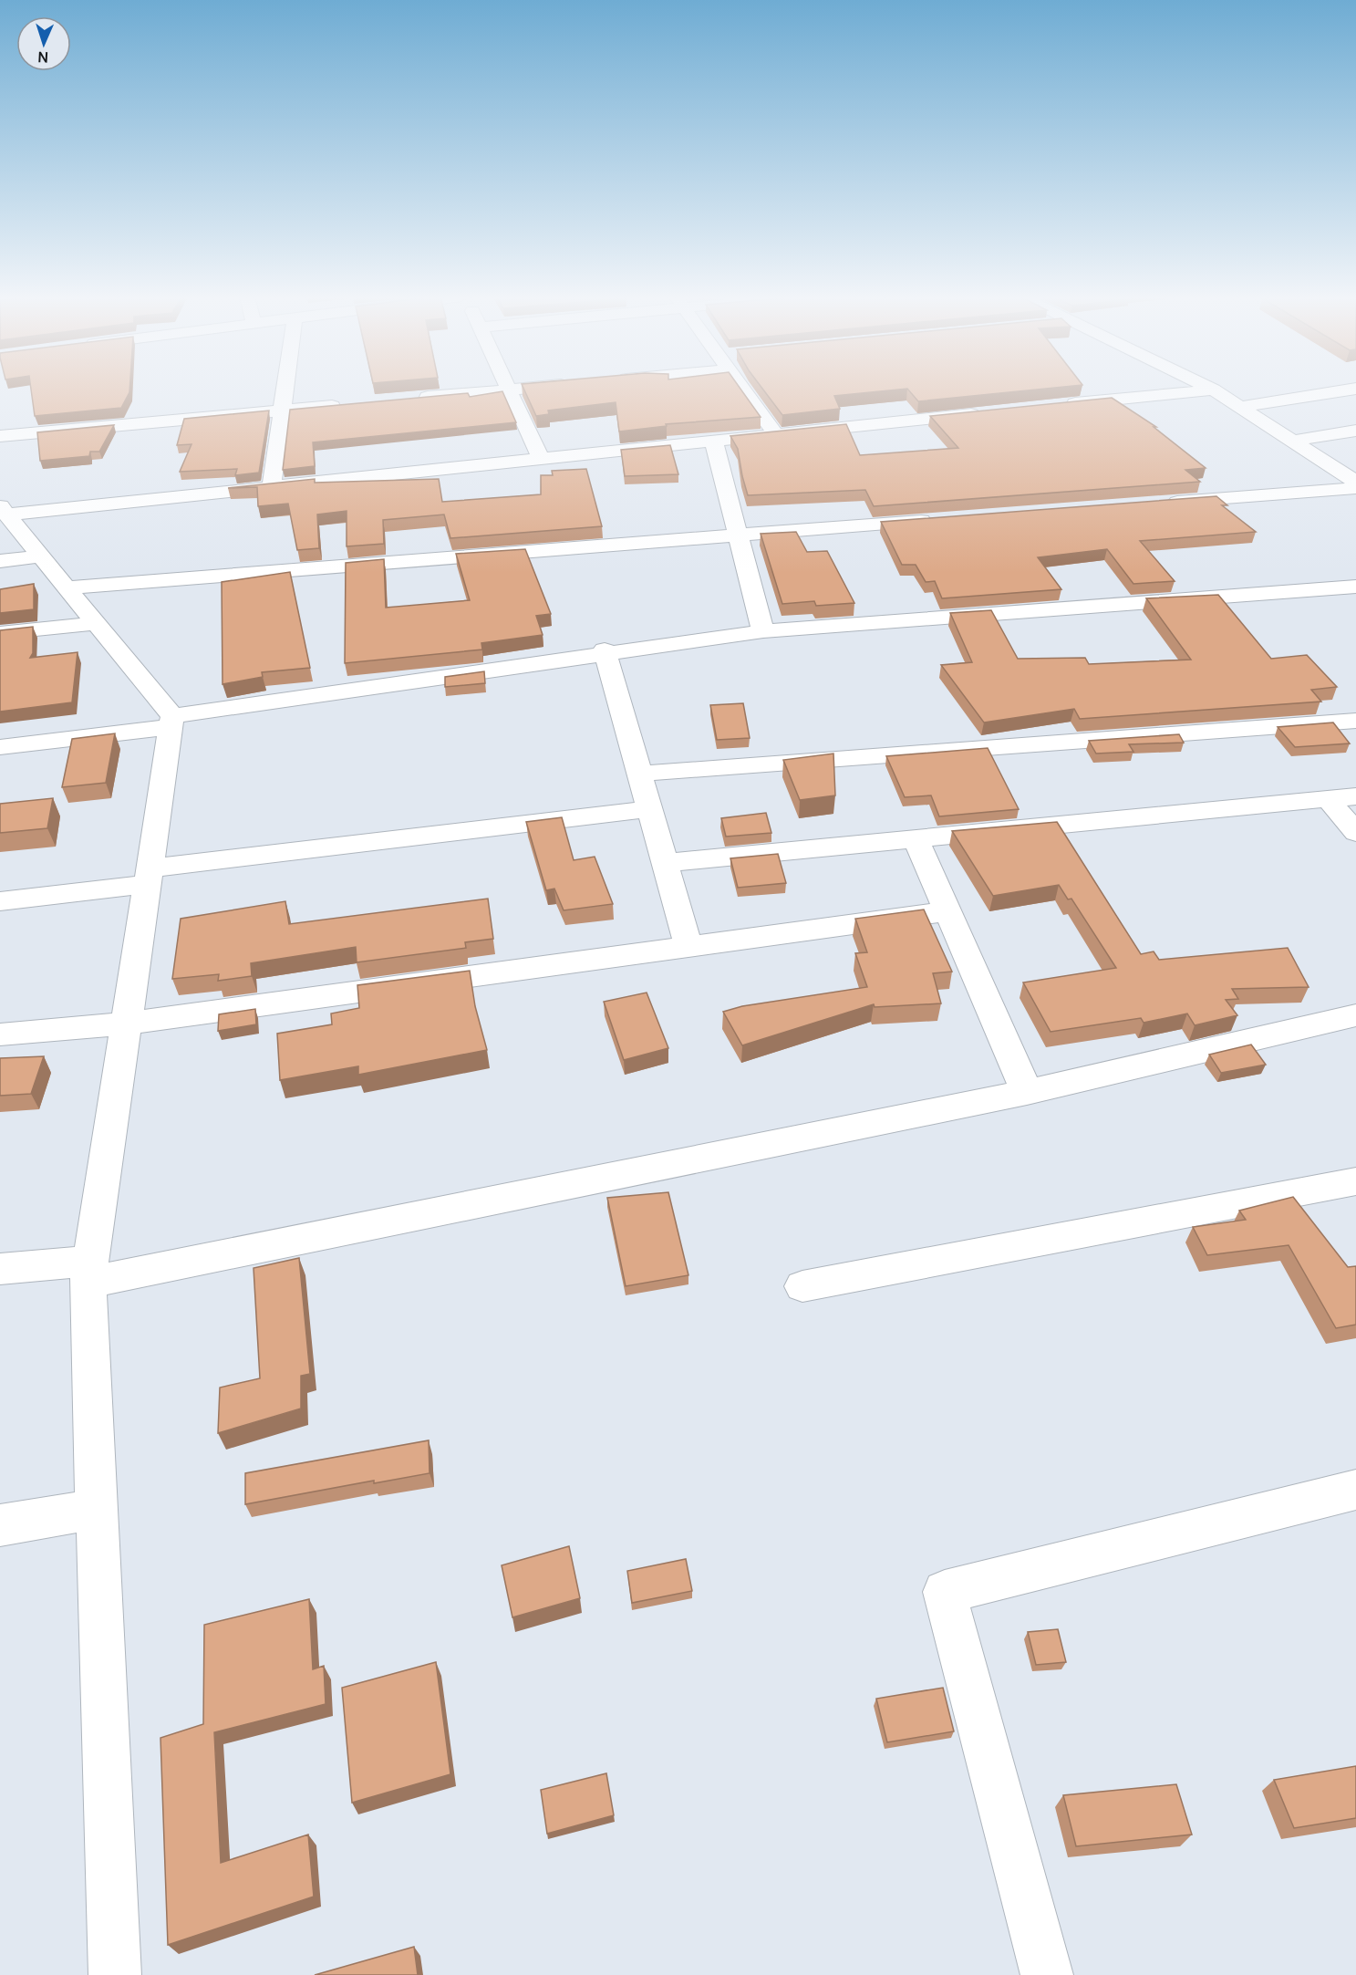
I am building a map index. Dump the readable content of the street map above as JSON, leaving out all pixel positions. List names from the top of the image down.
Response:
{
  "north": "bottom"
}
